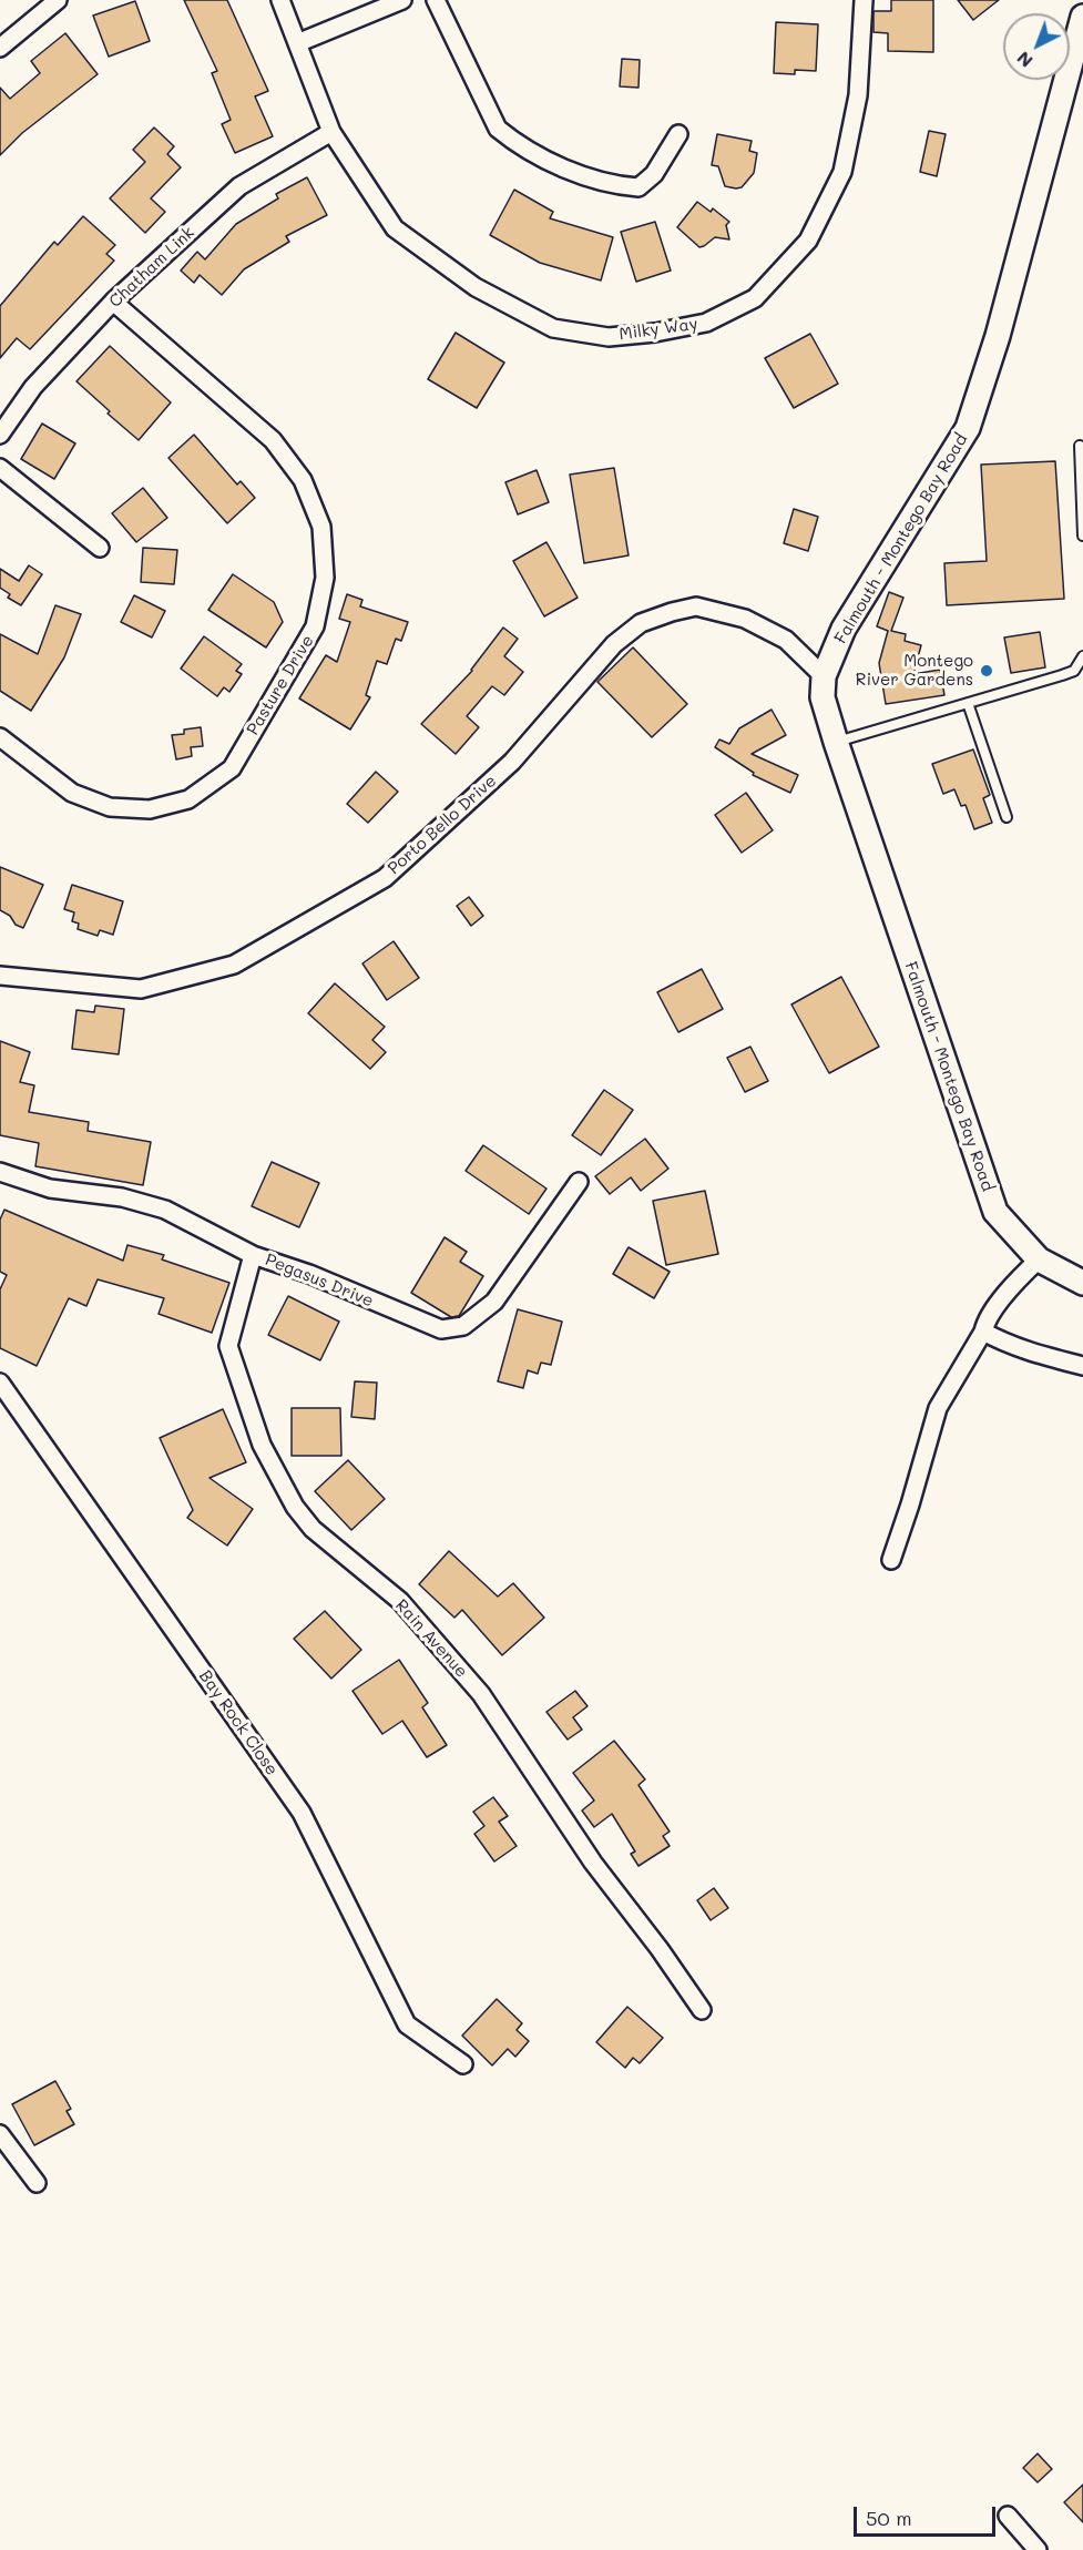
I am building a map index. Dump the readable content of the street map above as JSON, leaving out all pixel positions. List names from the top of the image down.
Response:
{
  "streets": {
    "main road": ["Falmouth - Montego Bay Road"],
    "street": [
      "Chatham Link",
      "Milky Way",
      "Pasture Drive",
      "Porto Bello Drive",
      "Pegasus Drive",
      "Rain Avenue",
      "Bay Rock Close"
    ]
  },
  "crossings": [
    ["Chatham Link", "Milky Way"],
    ["Chatham Link", "Pasture Drive"],
    ["Falmouth - Montego Bay Road", "Porto Bello Drive"],
    ["Pegasus Drive", "Rain Avenue"]
  ],
  "places": ["Montego River Gardens"],
  "scale_bar": "50 m",
  "north": "bottom left"
}
